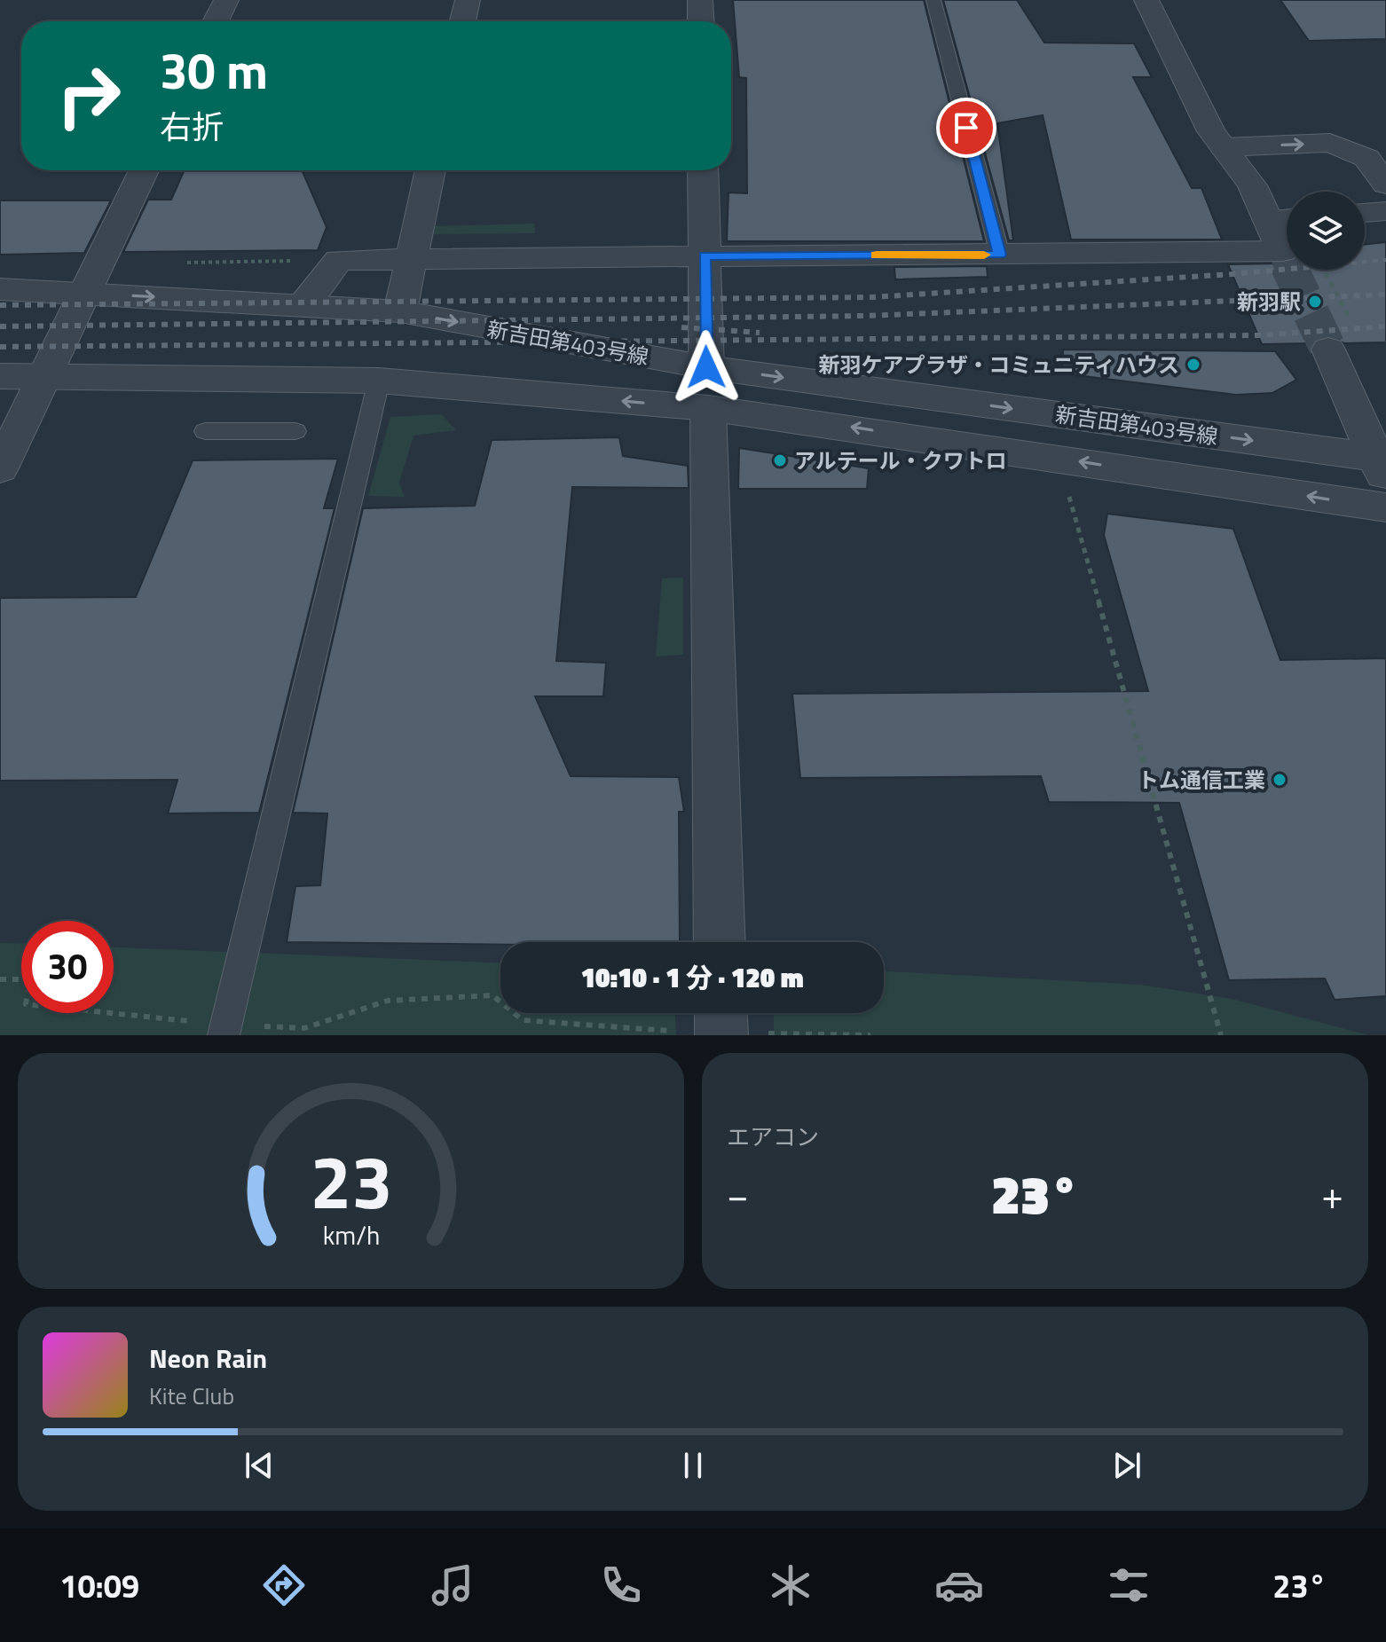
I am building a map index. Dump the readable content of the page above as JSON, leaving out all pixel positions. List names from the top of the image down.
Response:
{
  "streets": {
    "street": ["新吉田第403号線"]
  },
  "places": [
    "新羽駅",
    "新羽ケアプラザ・コミュニティハウス",
    "アルテール・クワトロ",
    "トム通信工業"
  ],
  "page": {
    "turn": ["30 m", "右折"],
    "limit": "30",
    "trip": "10:10 · 1 分 · 120 m",
    "tile": "エアコン",
    "heat": ["−", "23°", "+"],
    "song": ["Neon Rain", "Kite Club"],
    "tabs": ["10:09", "23°"],
    "gauge": ["23", "km/h"]
  }
}
